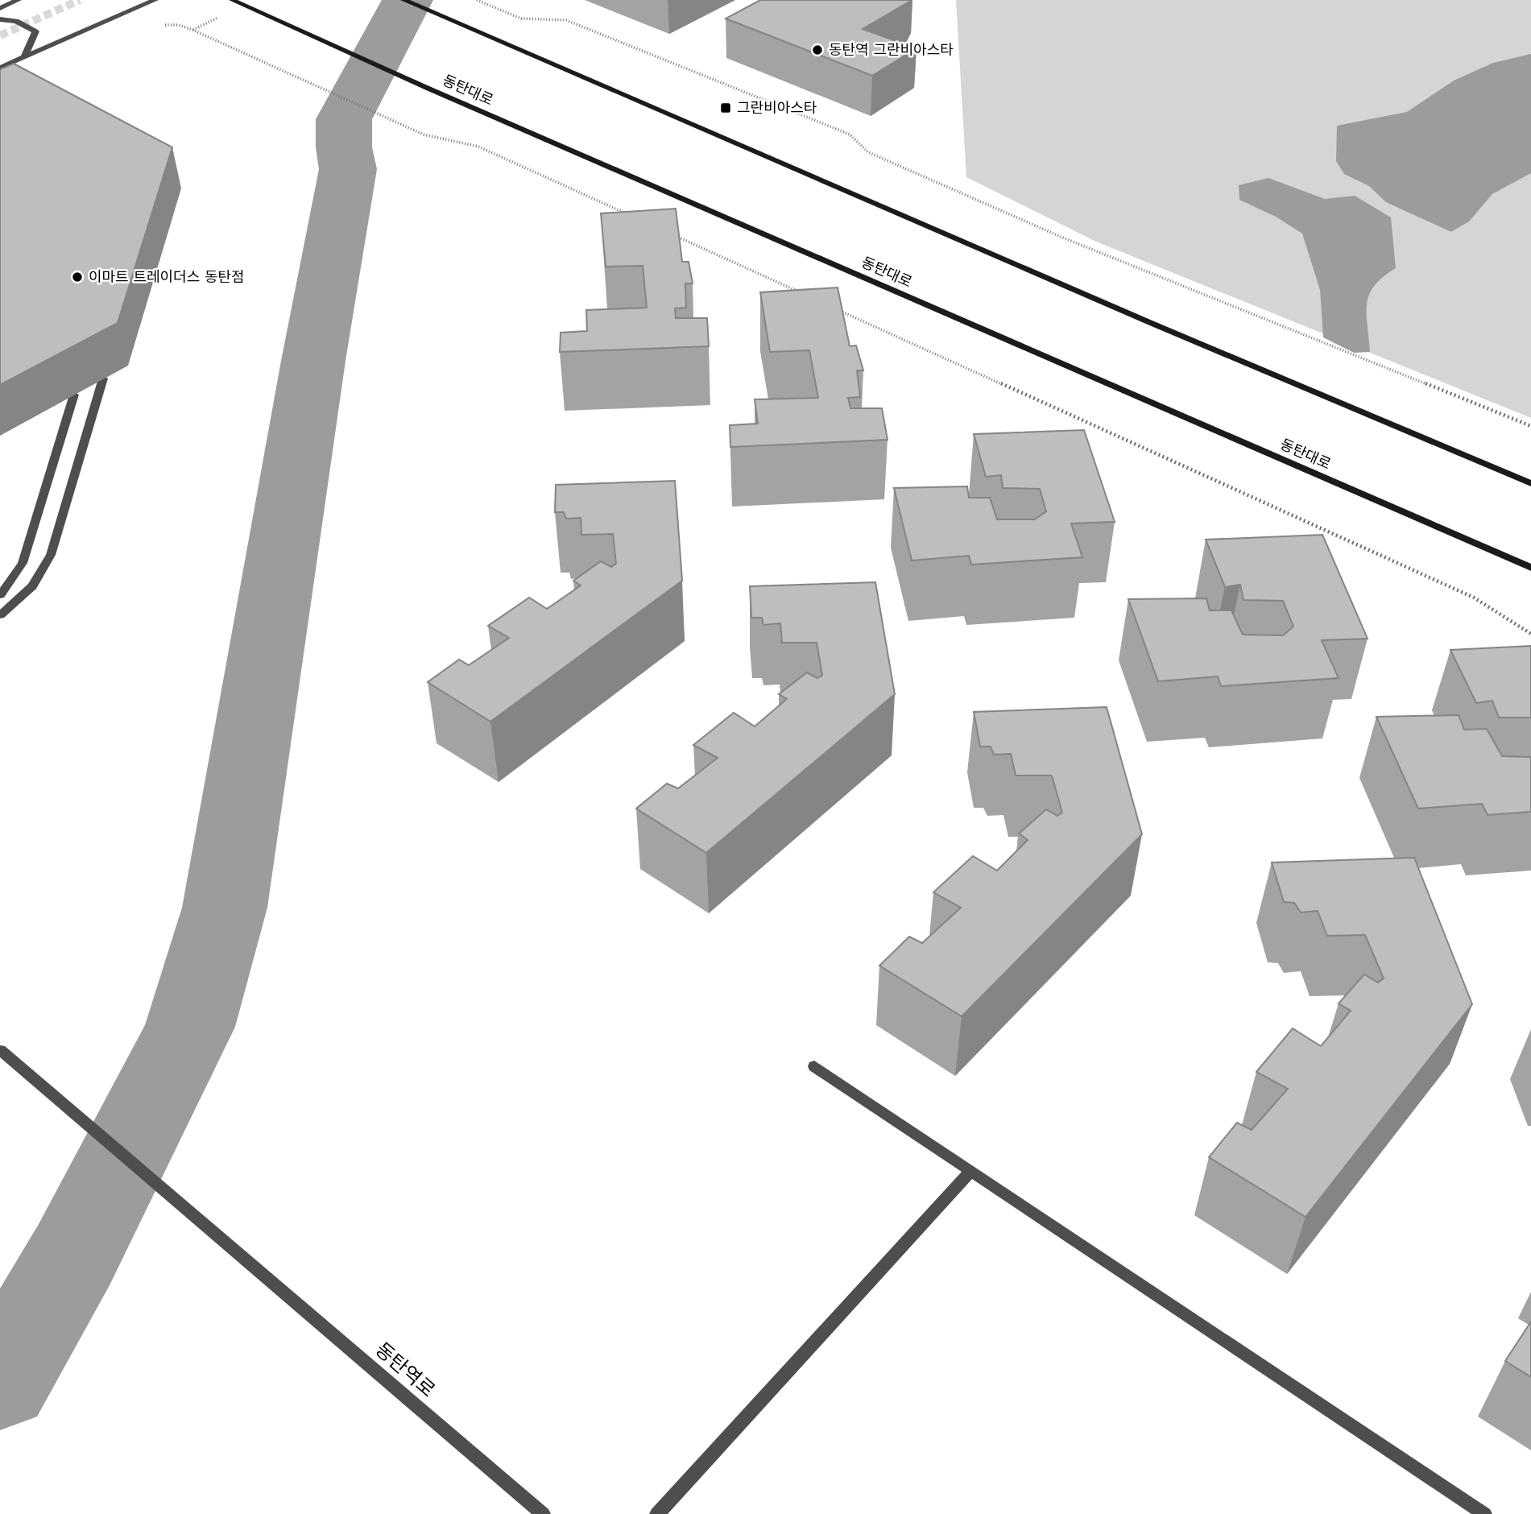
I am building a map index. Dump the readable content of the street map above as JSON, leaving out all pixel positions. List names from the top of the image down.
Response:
{
  "streets": {
    "main road": ["동탄대로"],
    "street": ["동탄역로"]
  },
  "places": {
    "other": ["동탄역 그란비아스타", "이마트 트레이더스 동탄점"],
    "transit": ["그란비아스타"]
  }
}
